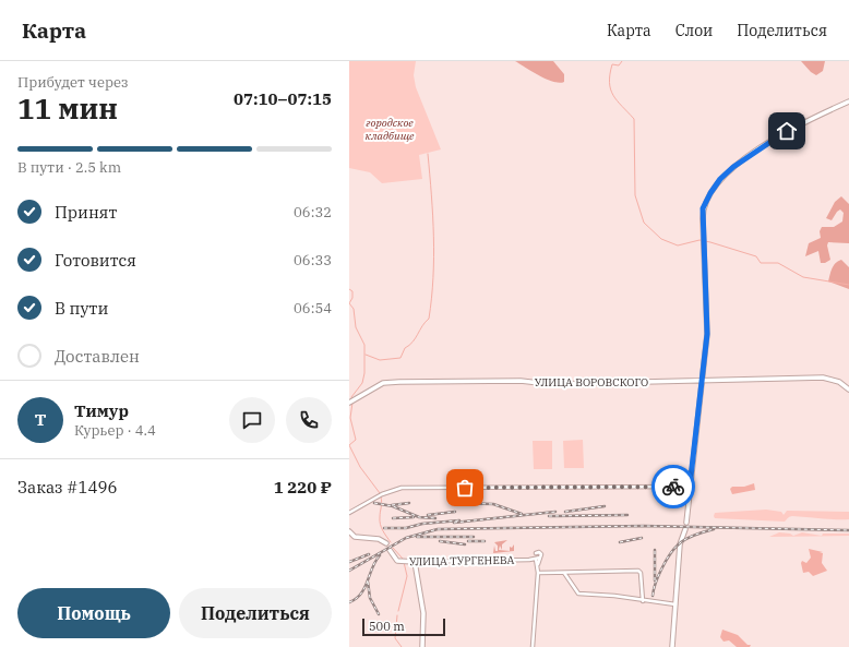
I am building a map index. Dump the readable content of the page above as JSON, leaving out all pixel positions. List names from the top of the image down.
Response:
{
  "streets": {
    "main road": ["УЛИЦА ВОРОВСКОГО", "УЛИЦА ТУРГЕНЕВА"]
  },
  "parks": ["городское кладбище"],
  "scale_bar": "500 m",
  "page": {
    "header": "Карта",
    "nav": ["Карта", "Слои", "Поделиться"],
    "heading": ["11 мин", "Прибудет через", "07:10–07:15"],
    "panel": [
      "Тимур",
      "Курьер · 4.4",
      "Заказ #1496",
      "1 220 ₽"
    ],
    "bar": "В пути · 2.5 km",
    "list": [
      ["Принят", "06:32"],
      ["Готовится", "06:33"],
      ["В пути", "06:54"],
      "Доставлен"
    ],
    "round": "Т",
    "buttons": ["Помощь", "Поделиться"],
    "scale": "500 m"
  }
}
